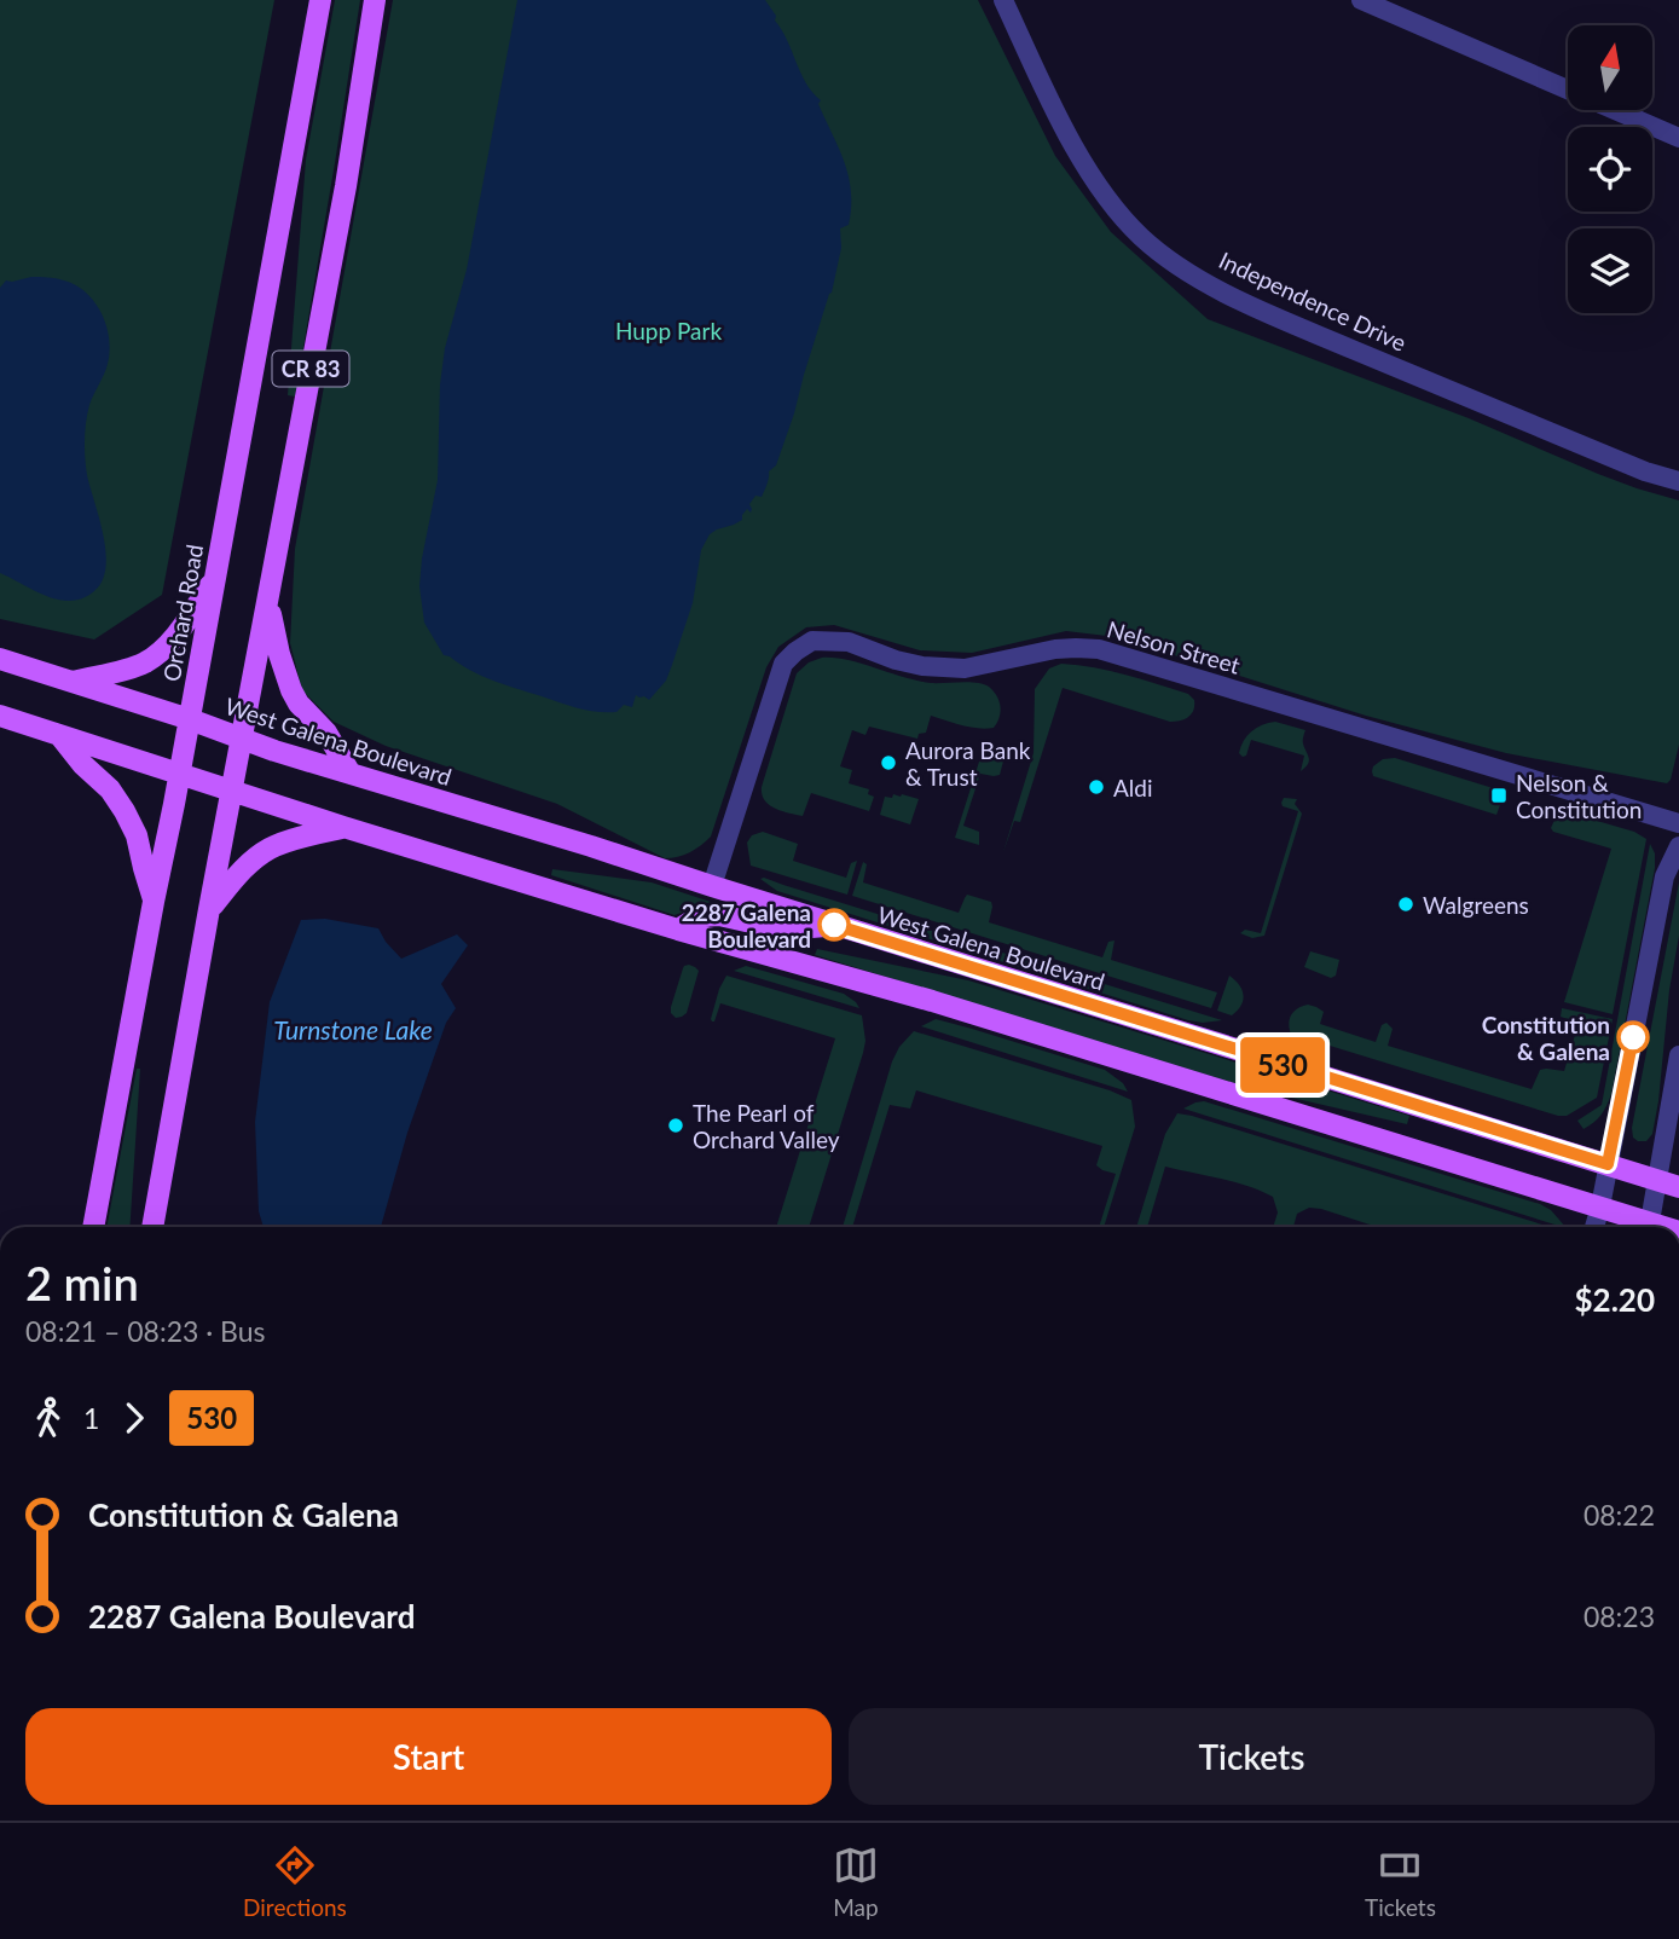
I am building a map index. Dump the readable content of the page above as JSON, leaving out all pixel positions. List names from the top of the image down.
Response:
{
  "streets": {
    "main road": ["CR 83", "Orchard Road", "West Galena Boulevard"],
    "street": ["Independence Drive", "Nelson Street"]
  },
  "crossings": [
    ["CR 83", "West Galena Boulevard"],
    ["Orchard Road", "West Galena Boulevard"],
    ["Nelson Street", "West Galena Boulevard"]
  ],
  "water": ["Turnstone Lake"],
  "parks": ["Hupp Park"],
  "places": {
    "other": [
      "Aurora Bank & Trust",
      "Aldi",
      "Walgreens",
      "2287 Galena Boulevard",
      "Constitution & Galena",
      "The Pearl of Orchard Valley"
    ],
    "transit": ["Nelson & Constitution"]
  },
  "lines": ["bus line 530"],
  "north": "top",
  "page": {
    "on_map": "530",
    "heading": ["2 min", "08:21 – 08:23 · Bus", "$2.20"],
    "legs": ["1", "530"],
    "list": [
      {
        "name": "Constitution & Galena",
        "value": "08:22"
      },
      {
        "name": "2287 Galena Boulevard",
        "value": "08:23"
      }
    ],
    "buttons": ["Start", "Tickets"],
    "tabs": ["Directions", "Map", "Tickets"]
  }
}
